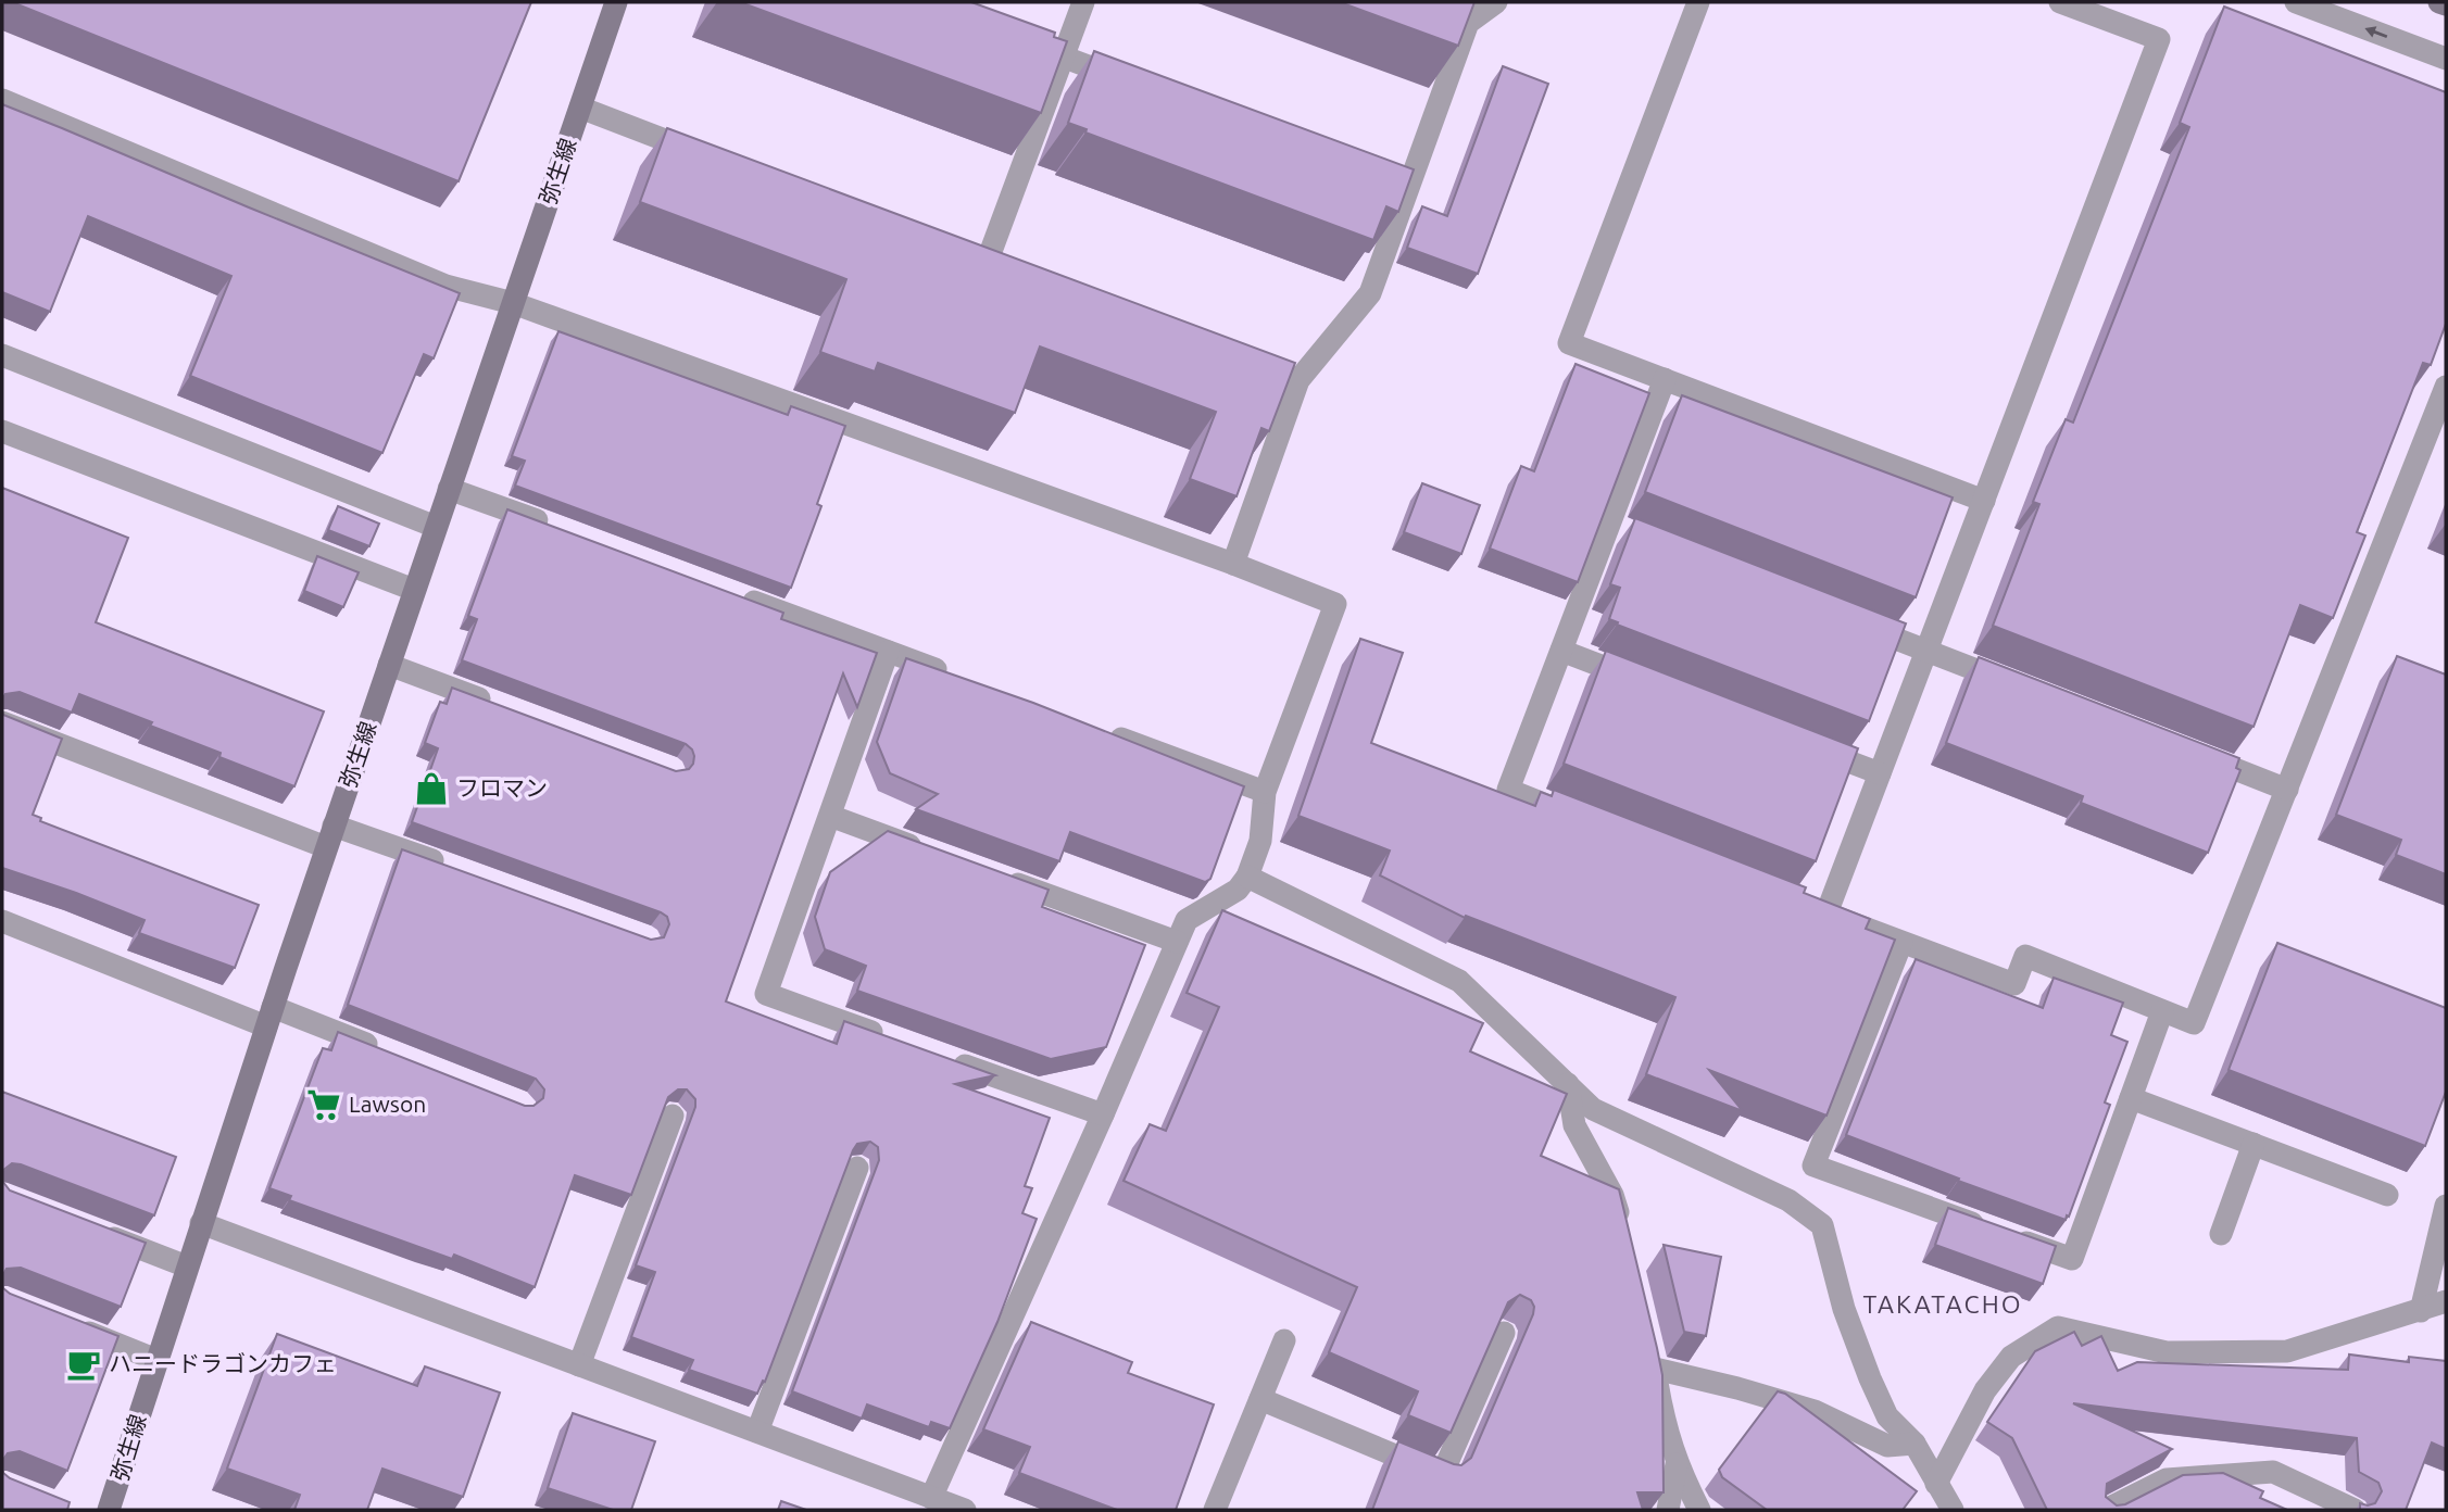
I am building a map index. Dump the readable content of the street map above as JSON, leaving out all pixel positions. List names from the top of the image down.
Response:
{
  "streets": {
    "street": ["弥生線"]
  },
  "districts": ["TAKATACHO"],
  "places": {
    "shop": ["フロマン"],
    "supermarket": ["Lawson"],
    "cafe": ["ハニードラゴンカフェ"]
  }
}
